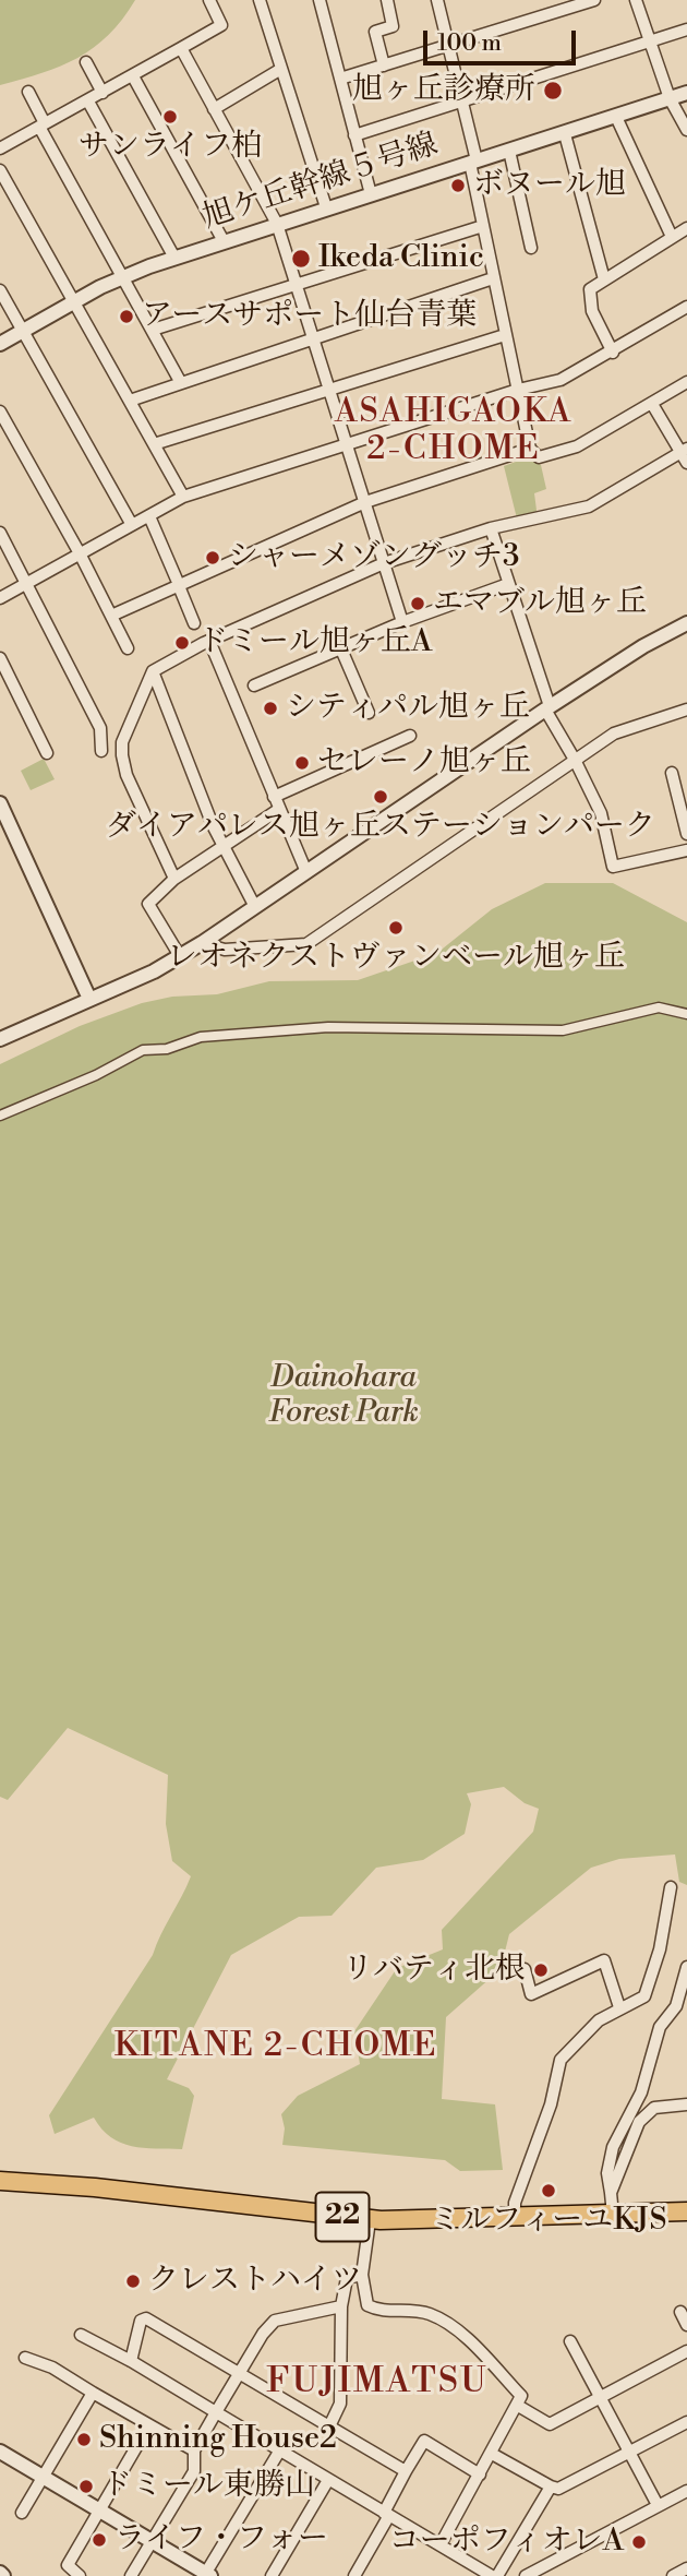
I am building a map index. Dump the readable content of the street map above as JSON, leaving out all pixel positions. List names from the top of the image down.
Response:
{
  "streets": {
    "main road": ["22"],
    "street": ["旭ケ丘幹線５号線"]
  },
  "districts": ["ASAHIGAOKA 2-CHOME", "KITANE 2-CHOME", "FUJIMATSU"],
  "parks": ["Dainohara Forest Park"],
  "places": [
    "旭ヶ丘診療所",
    "サンライフ柏",
    "ボヌール旭",
    "Ikeda Clinic",
    "アースサポート仙台青葉",
    "シャーメゾングッチ3",
    "エマブル旭ヶ丘",
    "ドミール旭ヶ丘A",
    "シティパル旭ヶ丘",
    "セレーノ旭ヶ丘",
    "ダイアパレス旭ヶ丘ステーションパーク",
    "レオネクストヴァンベール旭ヶ丘",
    "リバティ北根",
    "ミルフィーユKJS",
    "クレストハイツ",
    "Shinning House2",
    "ドミール東勝山",
    "ライフ・フォー",
    "コーポフィオレA"
  ],
  "scale_bar": "100 m"
}
